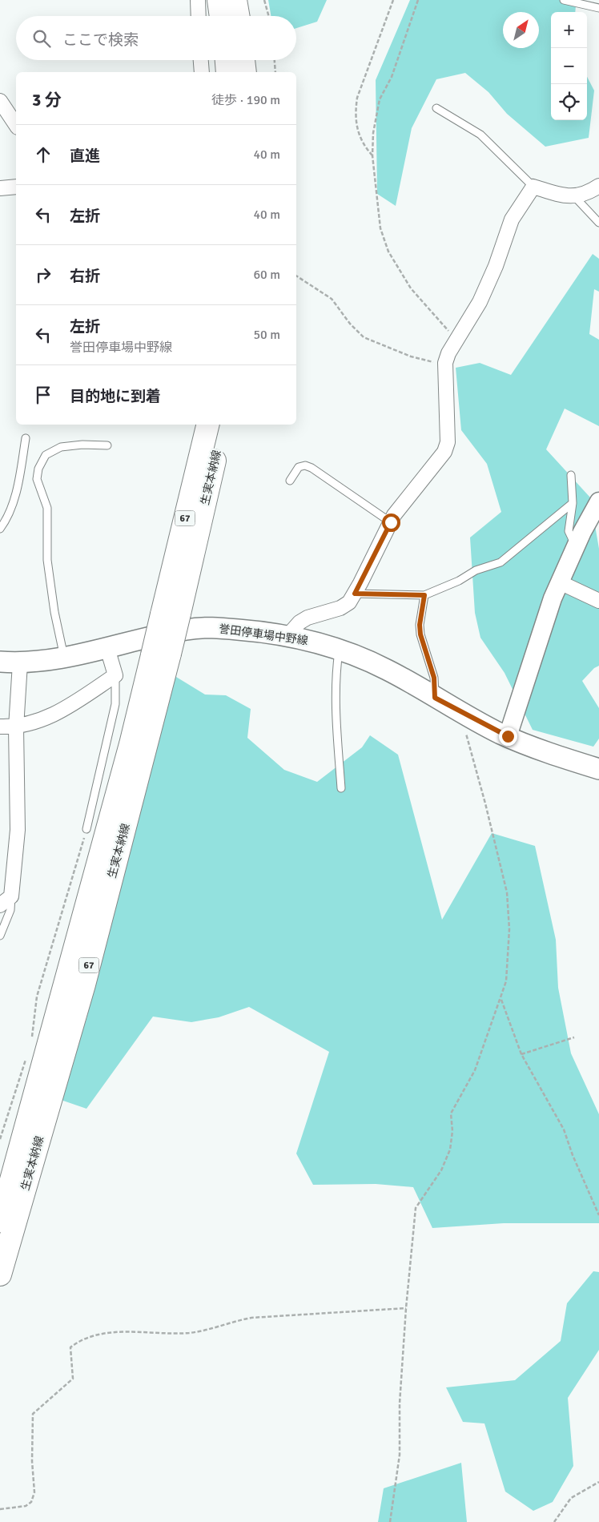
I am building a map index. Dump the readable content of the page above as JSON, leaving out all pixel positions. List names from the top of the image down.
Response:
{
  "streets": {
    "main road": ["生実本納線", "67", "誉田停車場中野線"]
  },
  "north": "top right",
  "page": {
    "map_buttons": ["+", "−"],
    "search": "ここで検索",
    "heading": ["3 分", "徒歩 · 190 m"],
    "list": [
      ["直進", "40 m"],
      ["左折", "40 m"],
      ["右折", "60 m"],
      ["左折", "誉田停車場中野線", "50 m"],
      "目的地に到着"
    ]
  }
}
